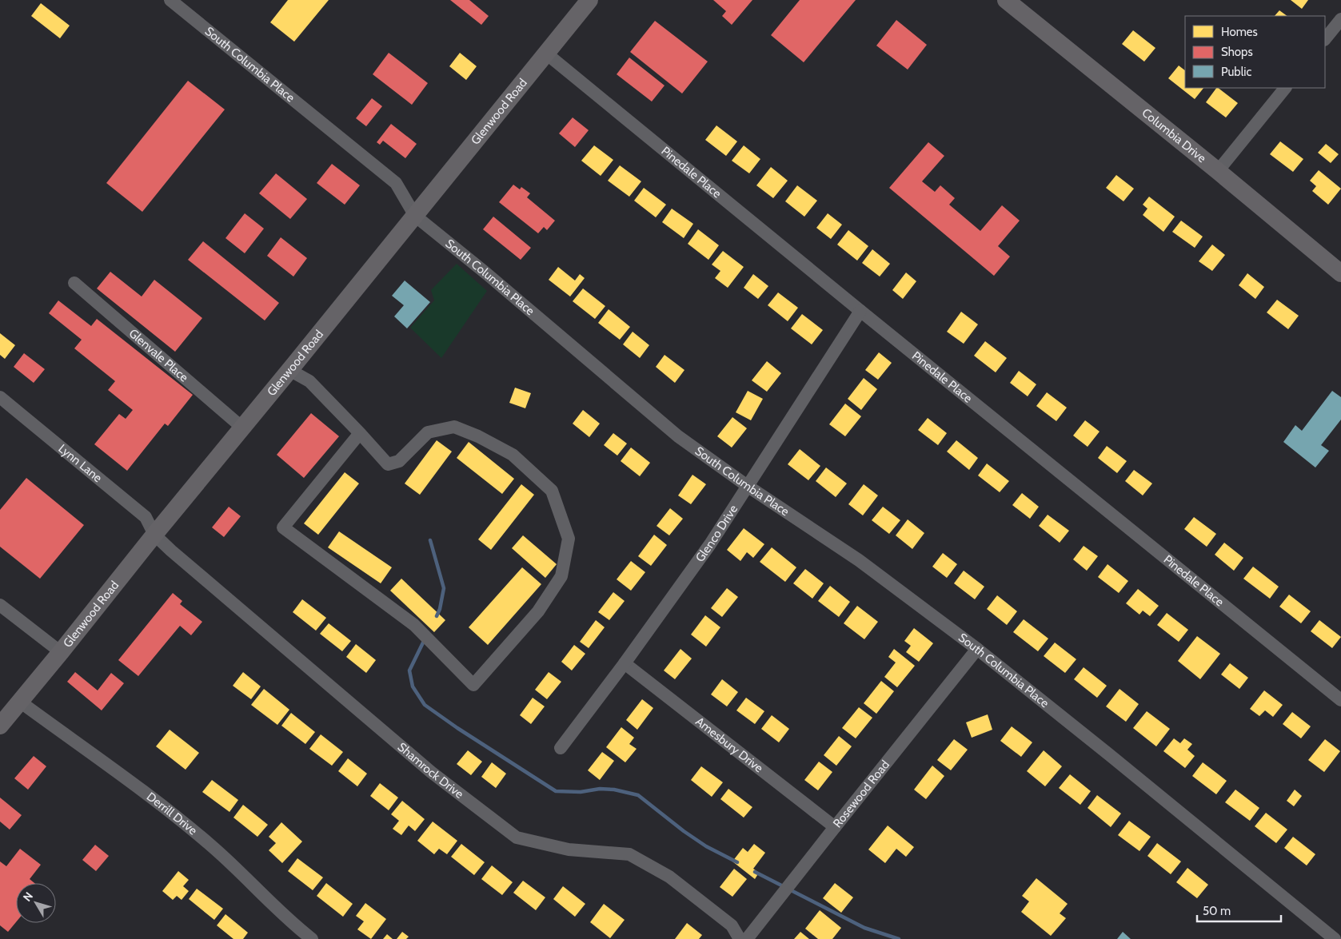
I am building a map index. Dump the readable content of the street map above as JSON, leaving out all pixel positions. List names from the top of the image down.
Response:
{
  "streets": {
    "main road": ["Glenwood Road", "Columbia Drive"],
    "street": [
      "South Columbia Place",
      "Pinedale Place",
      "Glenvale Place",
      "Lynn Lane",
      "Glenco Drive",
      "Amesbury Drive",
      "Shamrock Drive",
      "Rosewood Road",
      "Derrill Drive"
    ]
  },
  "crossings": [
    ["South Columbia Place", "Glenwood Road"],
    ["South Columbia Place", "Glenco Drive"],
    ["South Columbia Place", "Rosewood Road"],
    ["Glenwood Road", "Pinedale Place"],
    ["Glenwood Road", "Glenvale Place"],
    ["Glenwood Road", "Lynn Lane"],
    ["Glenwood Road", "Shamrock Drive"],
    ["Glenwood Road", "Derrill Drive"],
    ["Pinedale Place", "Glenco Drive"],
    ["Lynn Lane", "Shamrock Drive"],
    ["Glenco Drive", "Amesbury Drive"],
    ["Amesbury Drive", "Rosewood Road"]
  ],
  "legend": ["Homes", "Shops", "Public"],
  "scale_bar": "50 m",
  "north": "top left"
}
